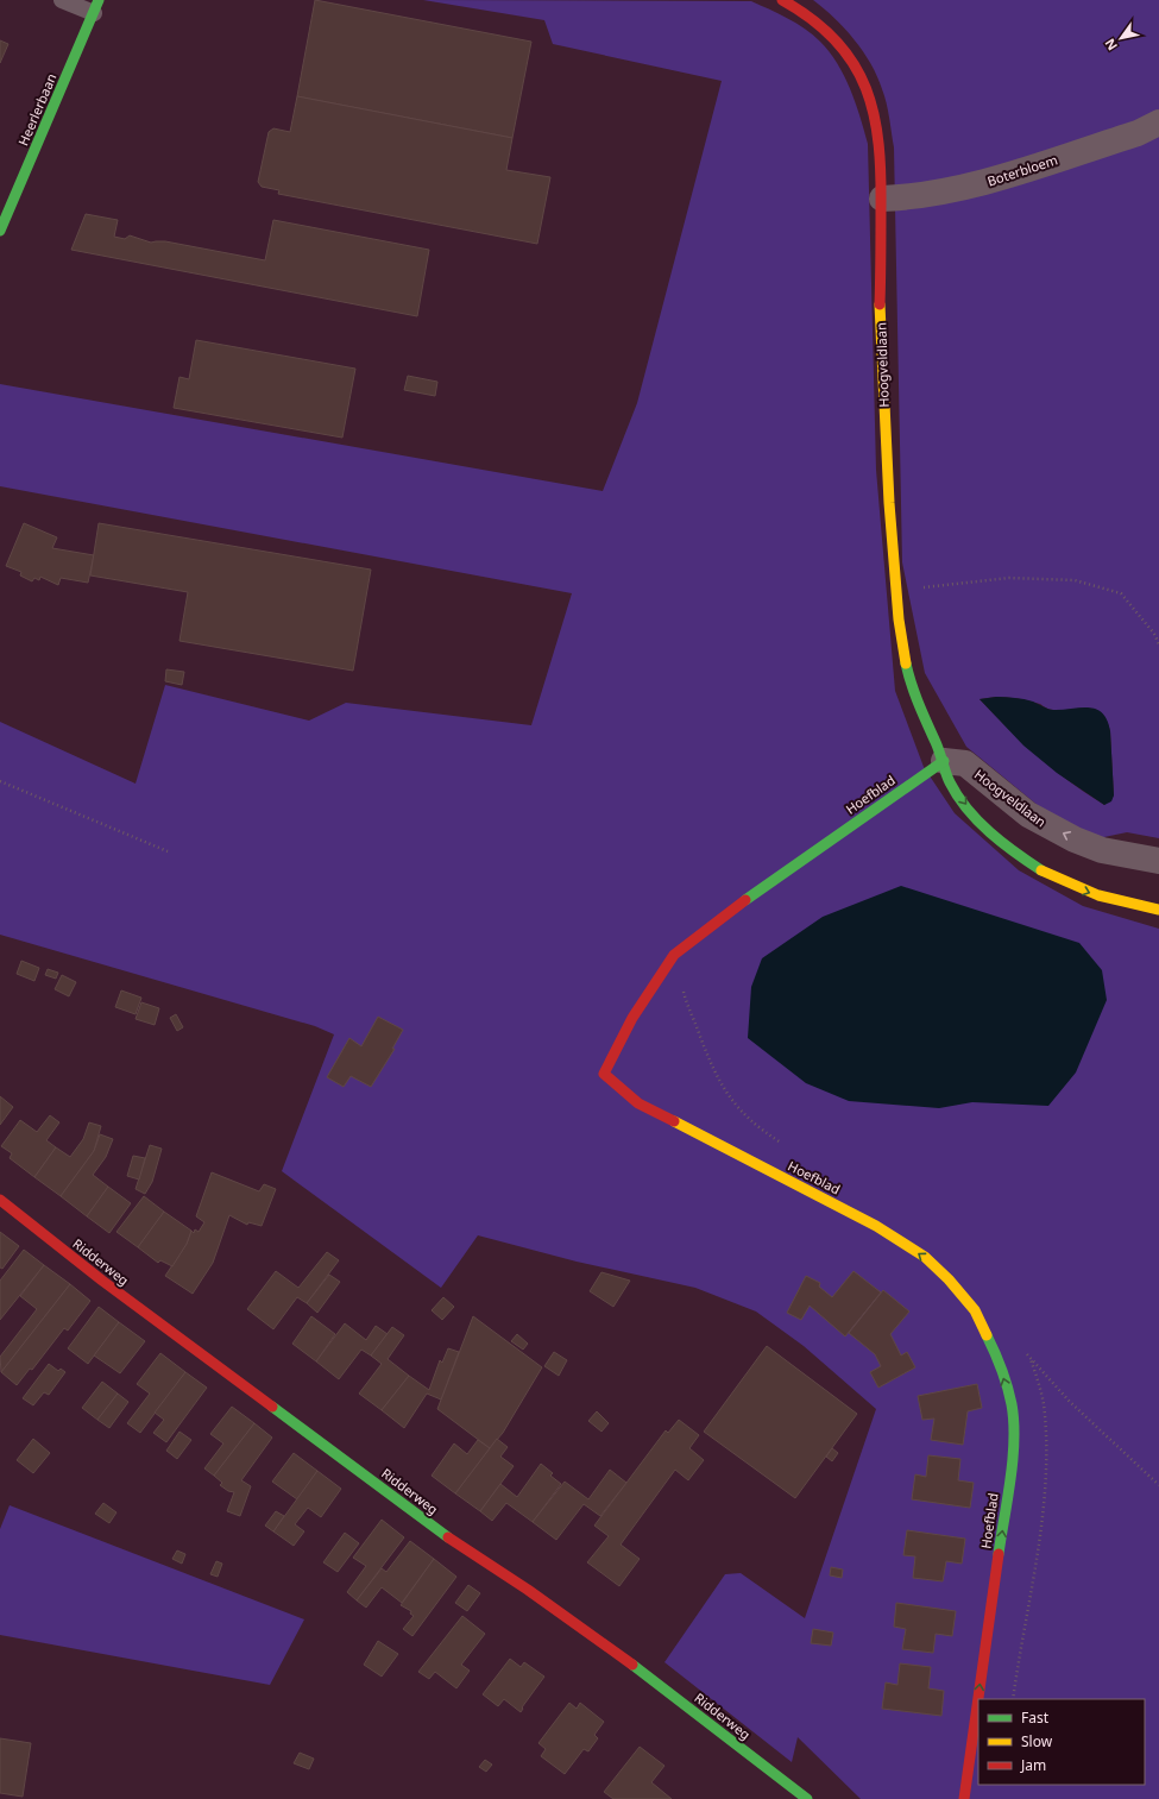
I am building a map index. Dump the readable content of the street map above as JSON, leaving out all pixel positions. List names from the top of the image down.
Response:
{
  "streets": {
    "street": [
      "Heerlerbaan",
      "Boterbloem",
      "Hoogveldlaan",
      "Hoefblad",
      "Ridderweg"
    ]
  },
  "crossings": [
    ["Boterbloem", "Hoogveldlaan"],
    ["Hoogveldlaan", "Hoefblad"]
  ],
  "legend": ["Fast", "Slow", "Jam"],
  "north": "bottom left"
}
